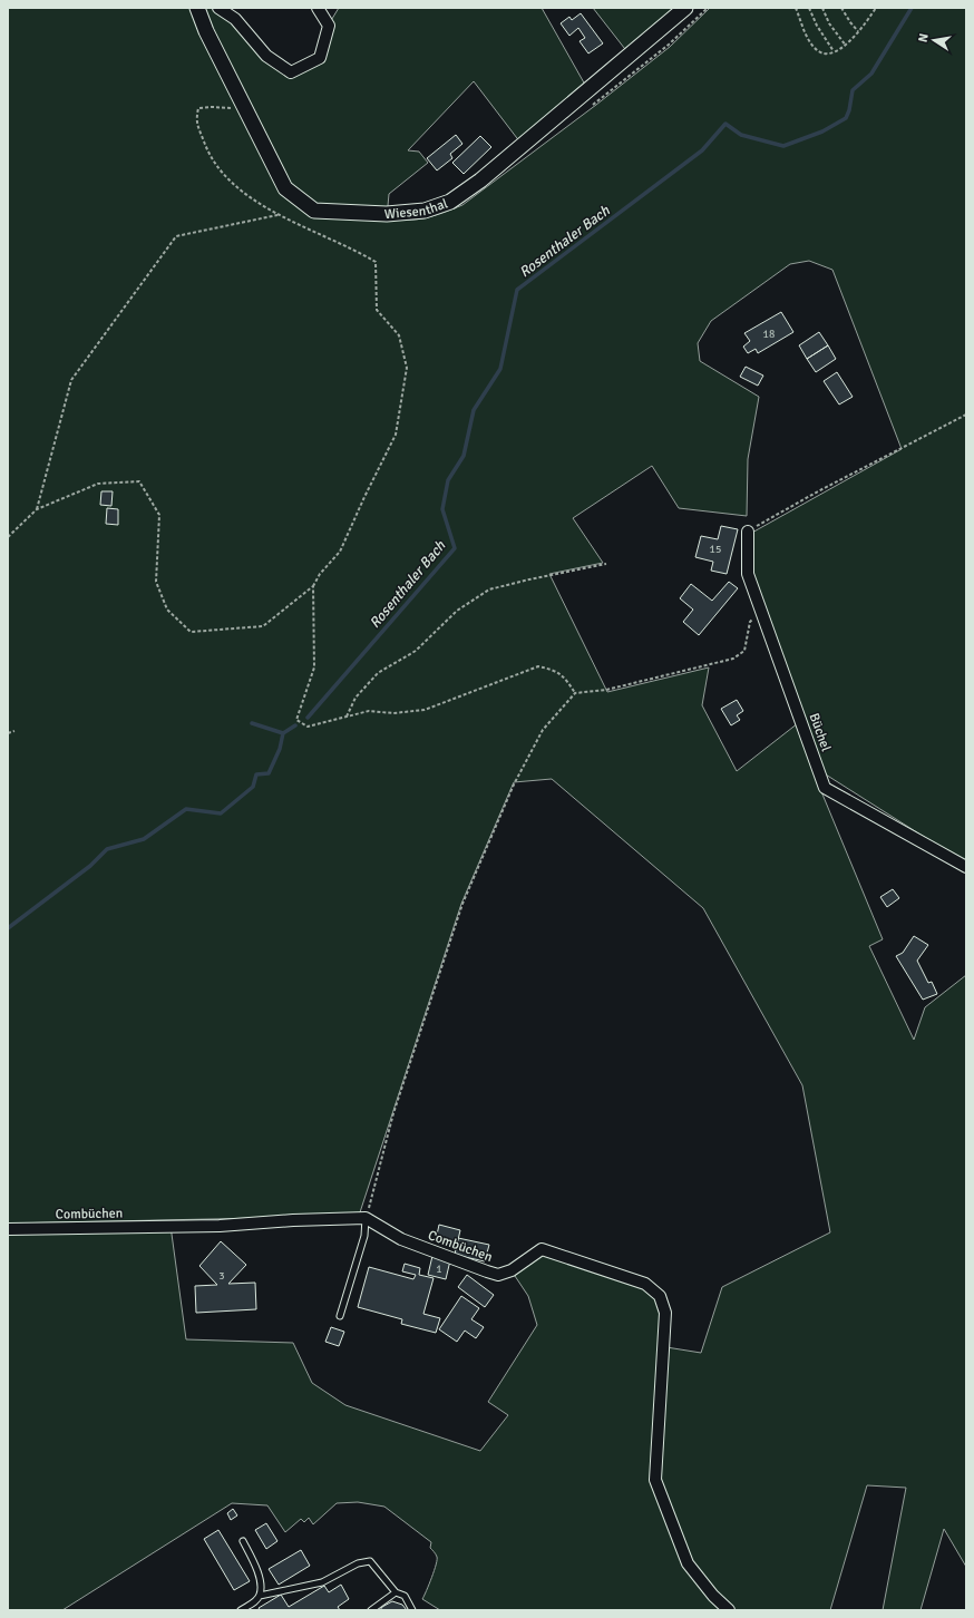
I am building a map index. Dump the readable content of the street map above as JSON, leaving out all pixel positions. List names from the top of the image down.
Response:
{
  "streets": {
    "street": ["Wiesenthal", "Büchel", "Combüchen"]
  },
  "water": ["Rosenthaler Bach"],
  "house_numbers": [
    "18",
    "15",
    "1",
    "3"
  ],
  "north": "left"
}
